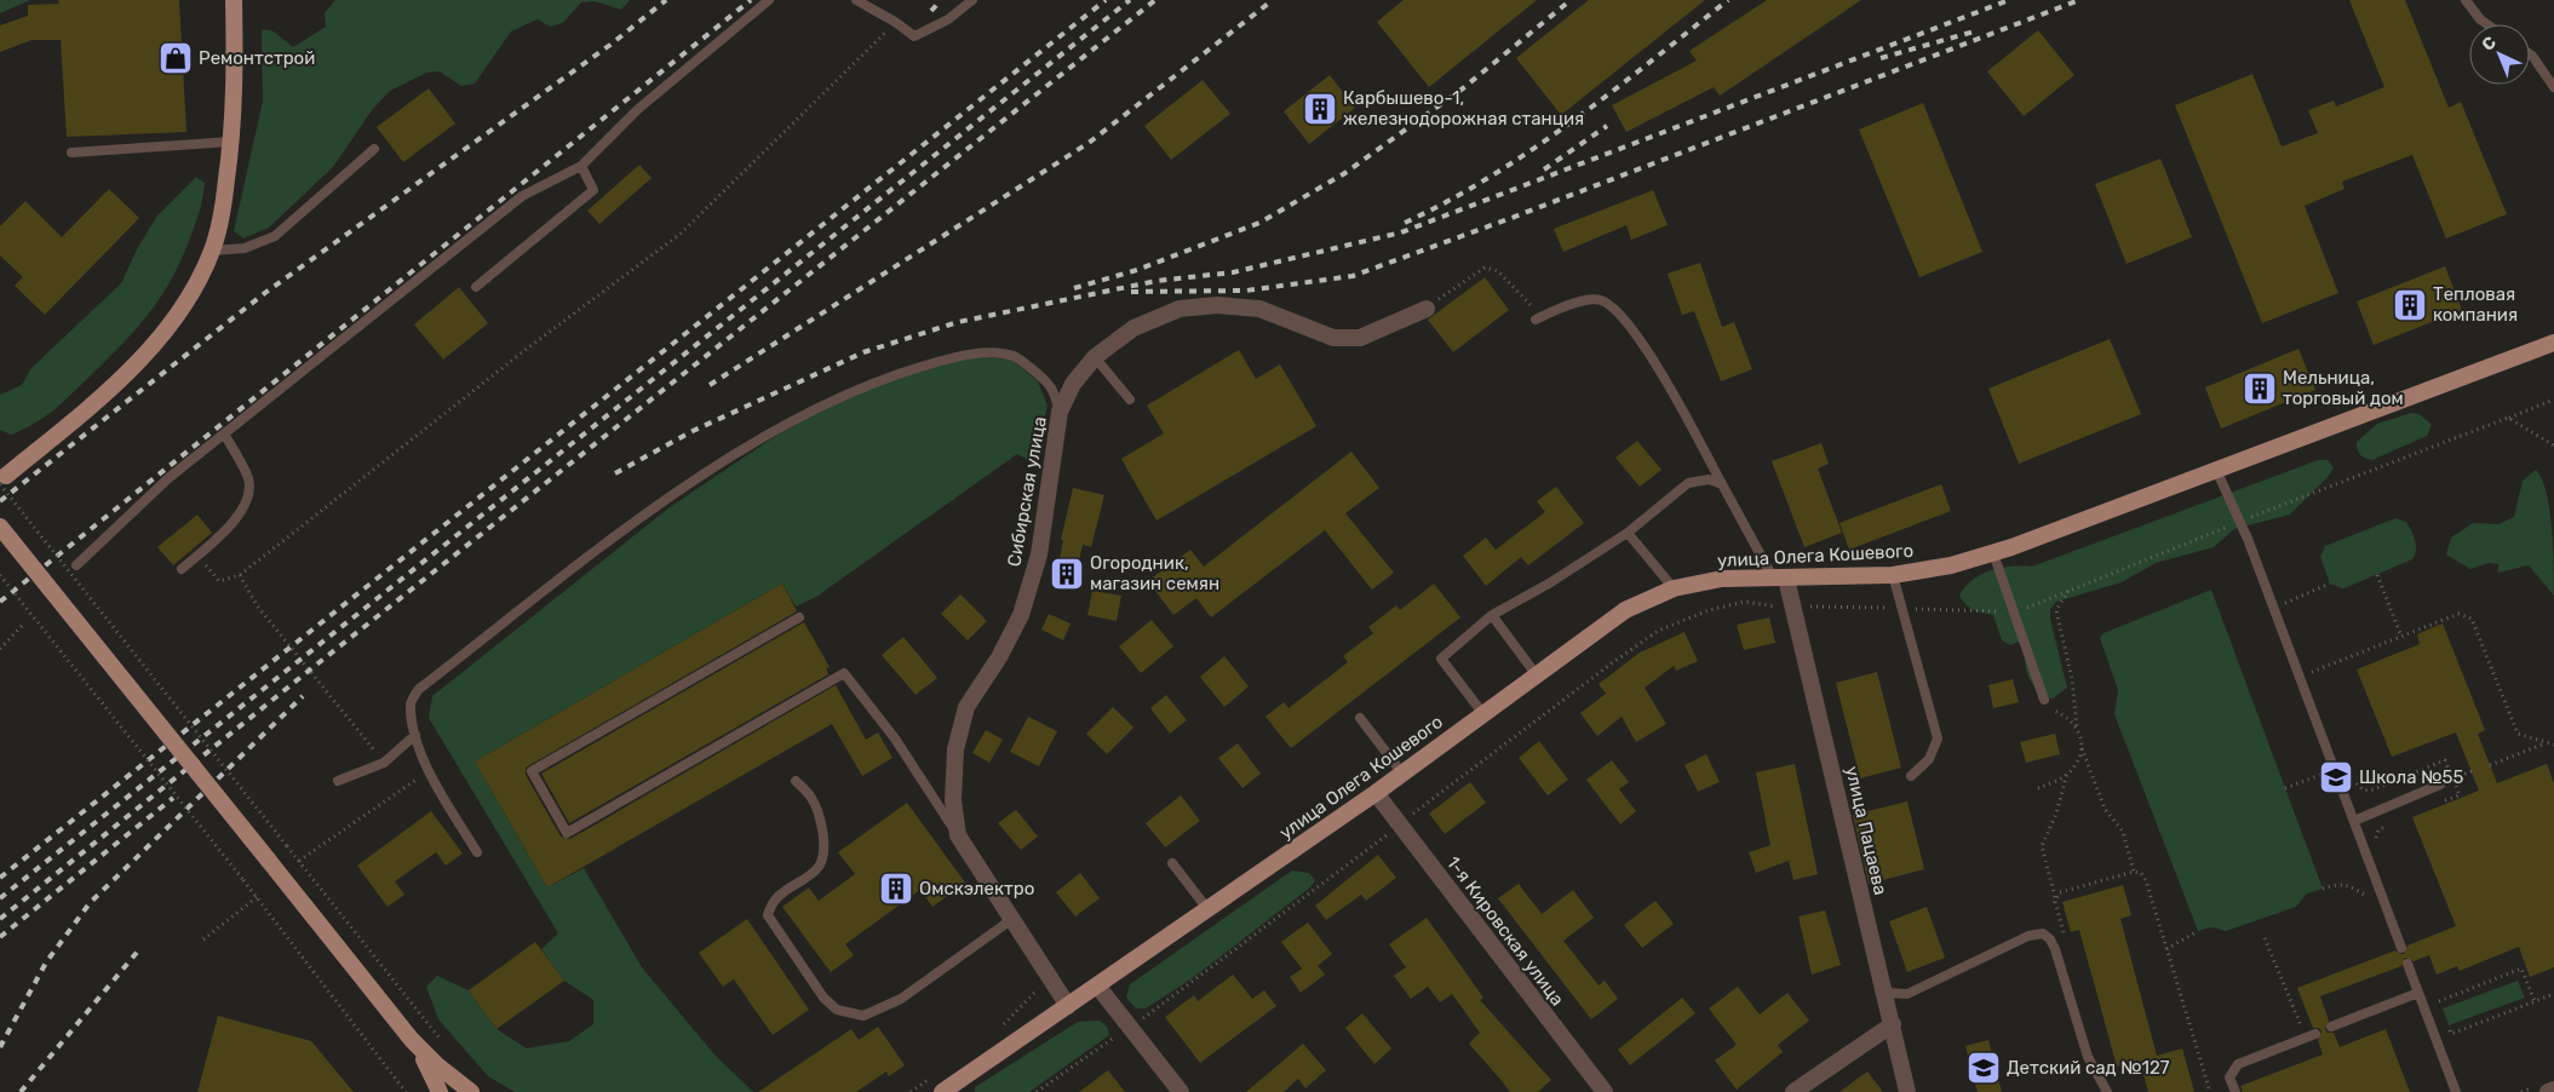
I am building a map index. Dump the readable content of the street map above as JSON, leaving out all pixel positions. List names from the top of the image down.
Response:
{
  "streets": {
    "main road": ["улица Олега Кошевого"],
    "street": ["Сибирская улица", "улица Пацаева", "1-я Кировская улица"]
  },
  "crossings": [
    ["улица Олега Кошевого", "улица Пацаева"],
    ["улица Олега Кошевого", "1-я Кировская улица"]
  ],
  "places": {
    "shop": ["Ремонтстрой"],
    "building": [
      "Карбышево-1, железнодорожная станция",
      "Тепловая компания",
      "Мельница, торговый дом",
      "Огородник, магазин семян",
      "Омскэлектро"
    ],
    "school or university": ["Школа №55", "Детский сад №127"]
  },
  "north": "top left"
}
